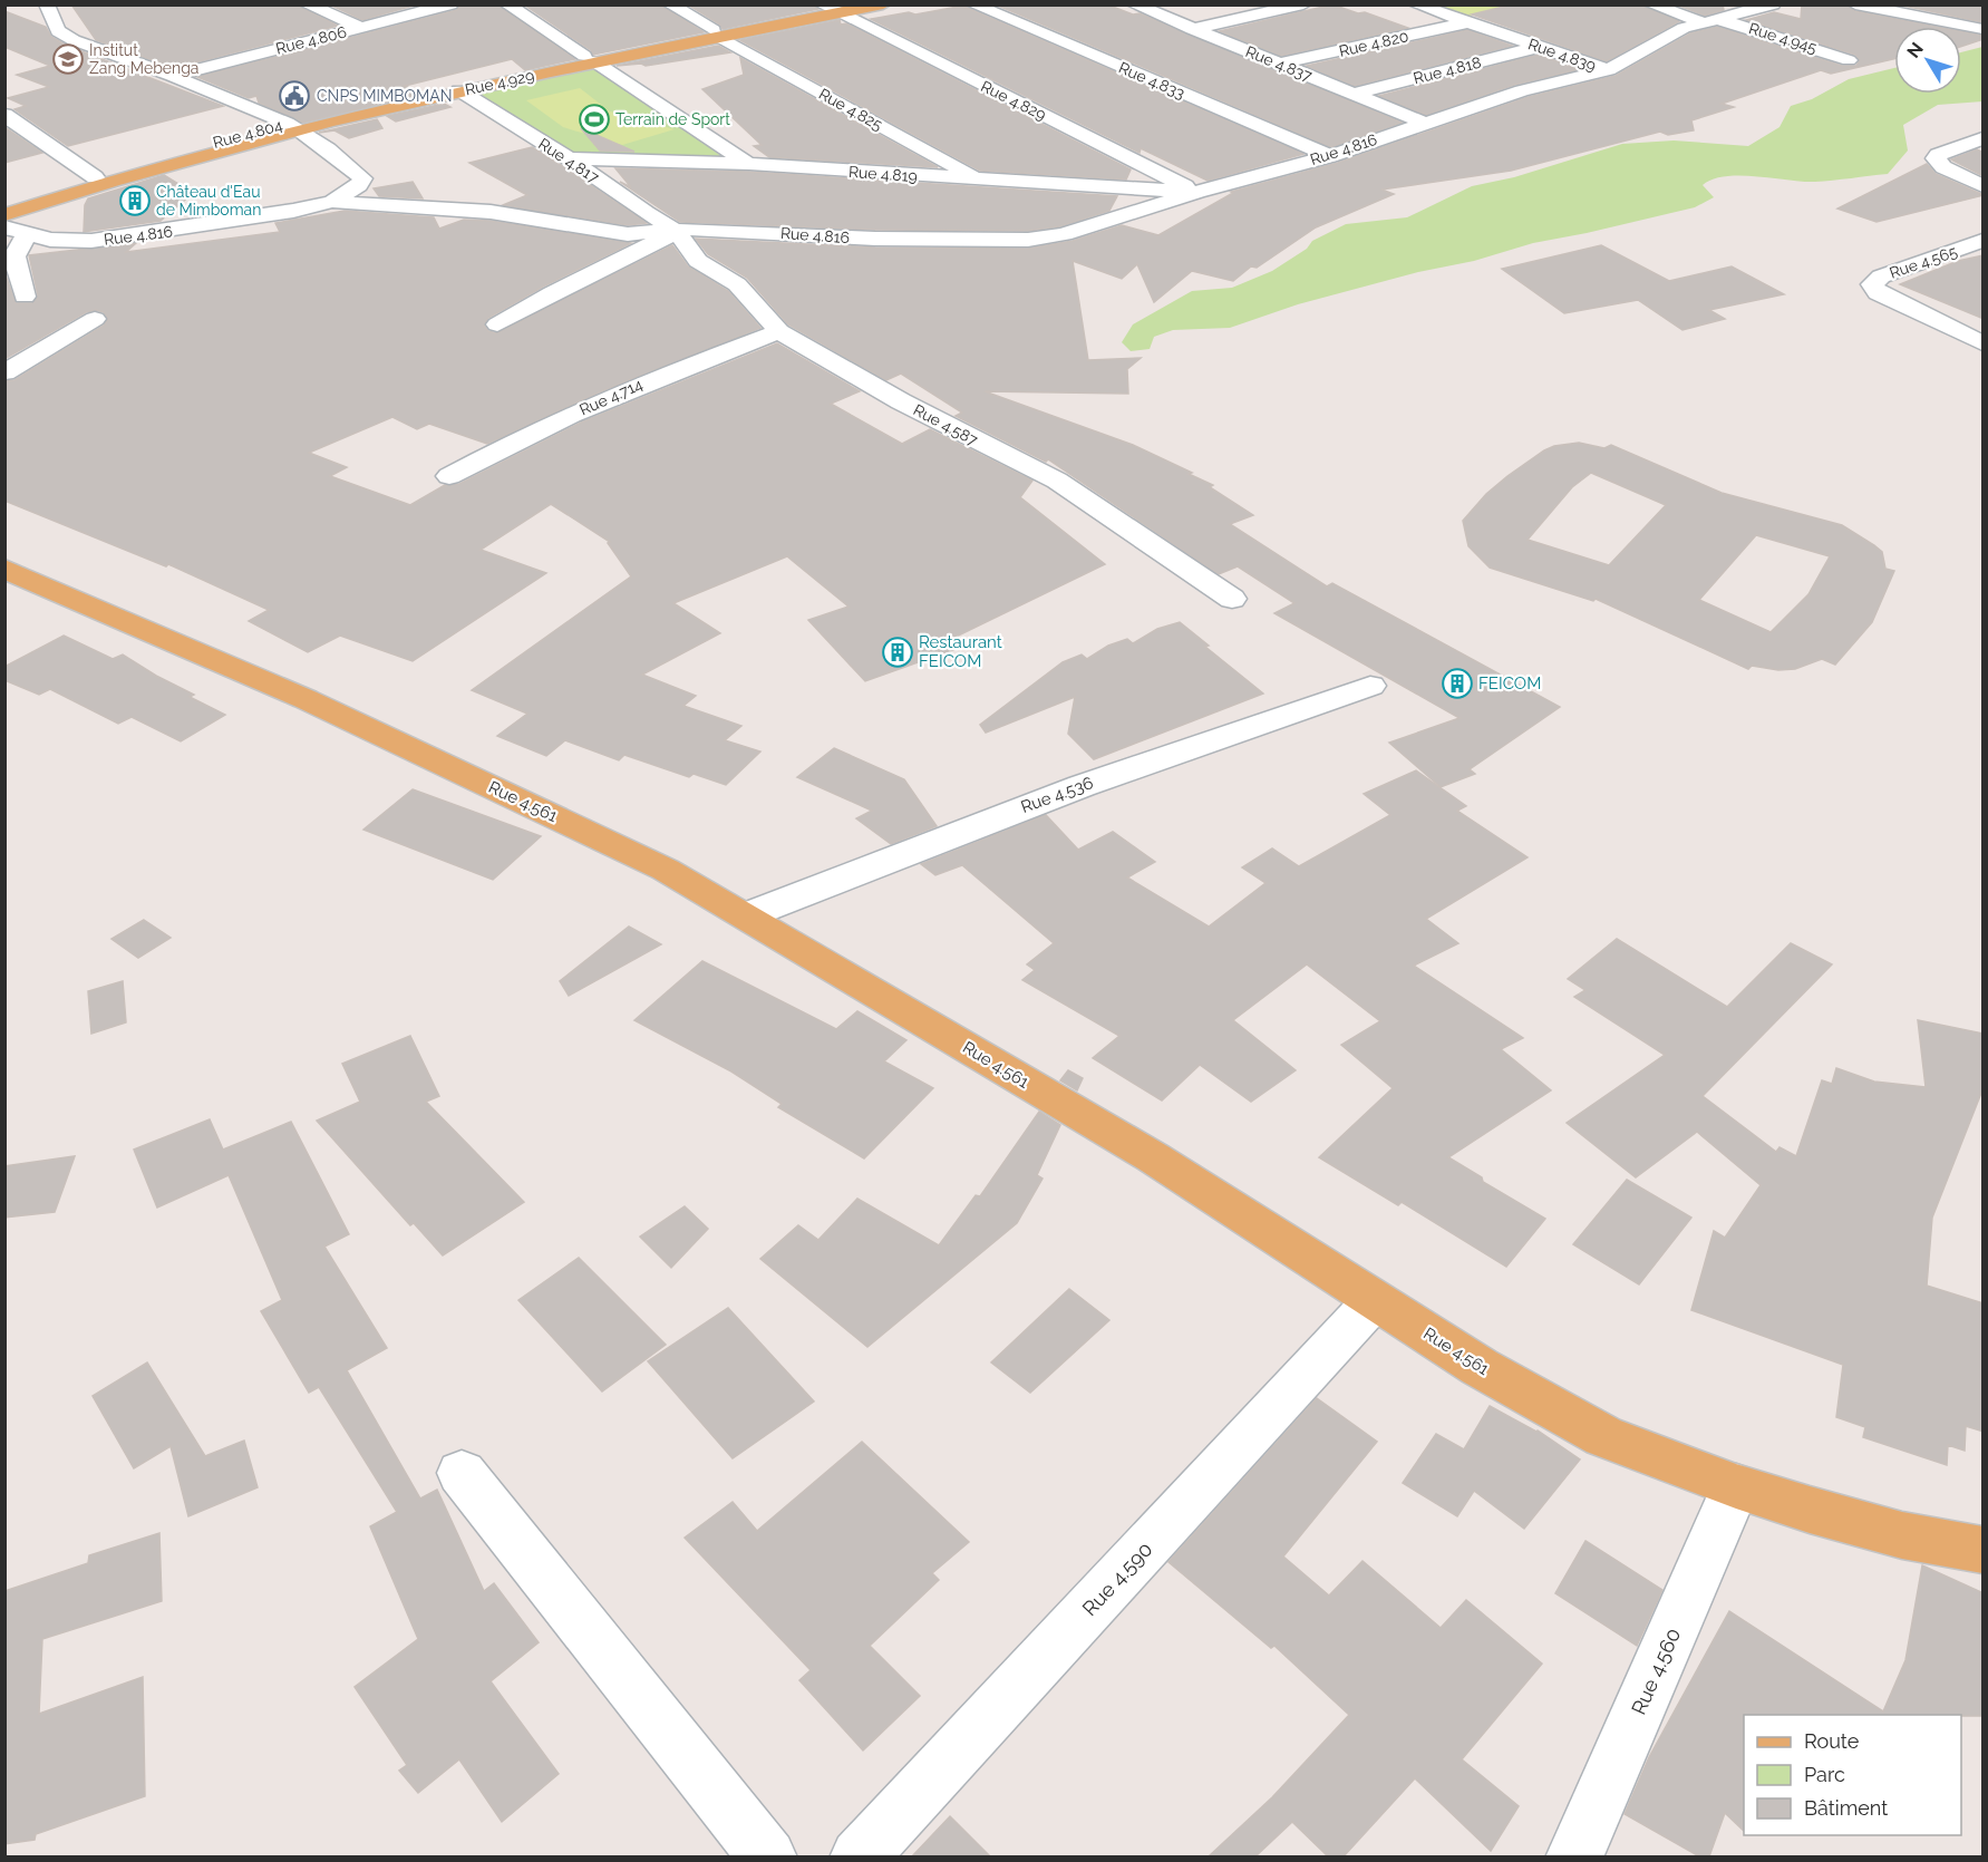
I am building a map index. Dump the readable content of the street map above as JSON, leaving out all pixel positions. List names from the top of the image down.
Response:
{
  "streets": {
    "main road": ["Rue 4.929", "Rue 4.804", "Rue 4.561"],
    "street": [
      "Rue 4.945",
      "Rue 4.806",
      "Rue 4.820",
      "Rue 4.839",
      "Rue 4.837",
      "Rue 4.818",
      "Rue 4.833",
      "Rue 4.829",
      "Rue 4.825",
      "Rue 4.816",
      "Rue 4.817",
      "Rue 4.819",
      "Rue 4.565",
      "Rue 4.714",
      "Rue 4.587",
      "Rue 4.536",
      "Rue 4.590",
      "Rue 4.560"
    ]
  },
  "crossings": [
    ["Rue 4.945", "Rue 4.839"],
    ["Rue 4.820", "Rue 4.839"],
    ["Rue 4.820", "Rue 4.837"],
    ["Rue 4.839", "Rue 4.818"],
    ["Rue 4.839", "Rue 4.816"],
    ["Rue 4.837", "Rue 4.818"],
    ["Rue 4.837", "Rue 4.816"],
    ["Rue 4.833", "Rue 4.816"],
    ["Rue 4.929", "Rue 4.829"],
    ["Rue 4.929", "Rue 4.825"],
    ["Rue 4.929", "Rue 4.804"],
    ["Rue 4.929", "Rue 4.817"],
    ["Rue 4.829", "Rue 4.816"],
    ["Rue 4.829", "Rue 4.819"],
    ["Rue 4.825", "Rue 4.819"],
    ["Rue 4.816", "Rue 4.817"],
    ["Rue 4.816", "Rue 4.819"],
    ["Rue 4.816", "Rue 4.587"],
    ["Rue 4.817", "Rue 4.819"],
    ["Rue 4.817", "Rue 4.587"],
    ["Rue 4.714", "Rue 4.587"],
    ["Rue 4.536", "Rue 4.561"],
    ["Rue 4.561", "Rue 4.590"],
    ["Rue 4.561", "Rue 4.560"]
  ],
  "places": {
    "school or university": ["Institut Zang Mebenga"],
    "public building": ["CNPS MIMBOMAN"],
    "sports": ["Terrain de Sport"],
    "building": ["Château d'Eau de Mimboman", "Restaurant FEICOM", "FEICOM"]
  },
  "legend": ["Route", "Parc", "Bâtiment"],
  "north": "top left"
}
